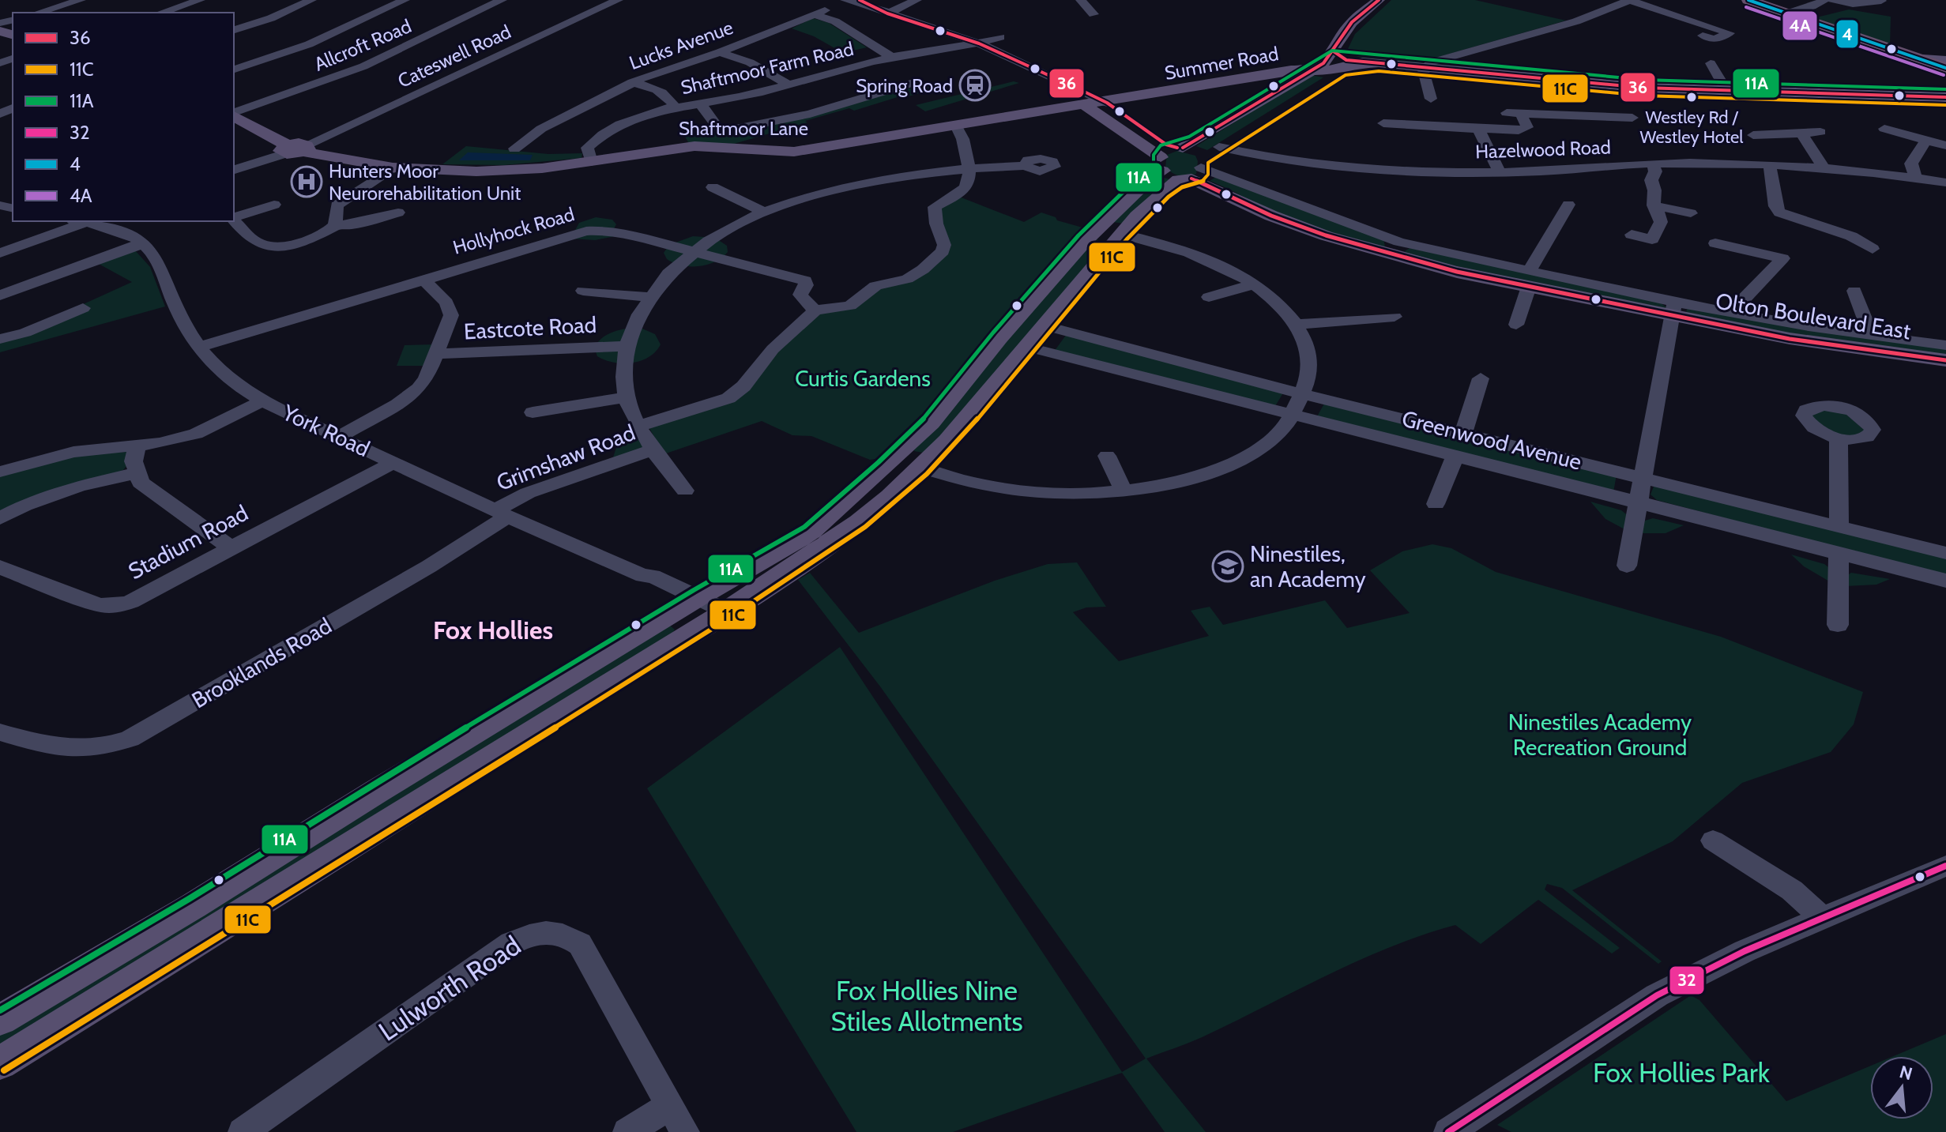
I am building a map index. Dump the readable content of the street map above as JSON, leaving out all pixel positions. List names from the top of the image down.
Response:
{
  "streets": {
    "main road": ["Summer Road", "Shaftmoor Lane", "Olton Boulevard East"],
    "street": [
      "Allcroft Road",
      "Lucks Avenue",
      "Cateswell Road",
      "Shaftmoor Farm Road",
      "Hazelwood Road",
      "Hollyhock Road",
      "Eastcote Road",
      "York Road",
      "Greenwood Avenue",
      "Grimshaw Road",
      "Stadium Road",
      "Brooklands Road",
      "Lulworth Road"
    ]
  },
  "crossings": [
    ["Lucks Avenue", "Shaftmoor Farm Road"],
    ["Cateswell Road", "Shaftmoor Lane"],
    ["Summer Road", "Shaftmoor Lane"],
    ["Shaftmoor Farm Road", "Shaftmoor Lane"],
    ["Hollyhock Road", "York Road"],
    ["York Road", "Grimshaw Road"],
    ["York Road", "Stadium Road"],
    ["York Road", "Brooklands Road"],
    ["Grimshaw Road", "Brooklands Road"]
  ],
  "districts": ["Fox Hollies"],
  "parks": [
    "Curtis Gardens",
    "Ninestiles Academy Recreation Ground",
    "Fox Hollies Nine Stiles Allotments",
    "Fox Hollies Park"
  ],
  "places": {
    "station": ["Spring Road"],
    "other": ["Westley Rd / Westley Hotel"],
    "hospital": ["Hunters Moor Neurorehabilitation Unit"],
    "school or university": ["Ninestiles, an Academy"]
  },
  "lines": [
    "transit line 36",
    "transit line 4",
    "transit line 4A",
    "transit line 11A",
    "transit line 11C",
    "transit line 32"
  ],
  "legend": [
    "36",
    "11C",
    "11A",
    "32",
    "4",
    "4A"
  ],
  "north": "top"
}
